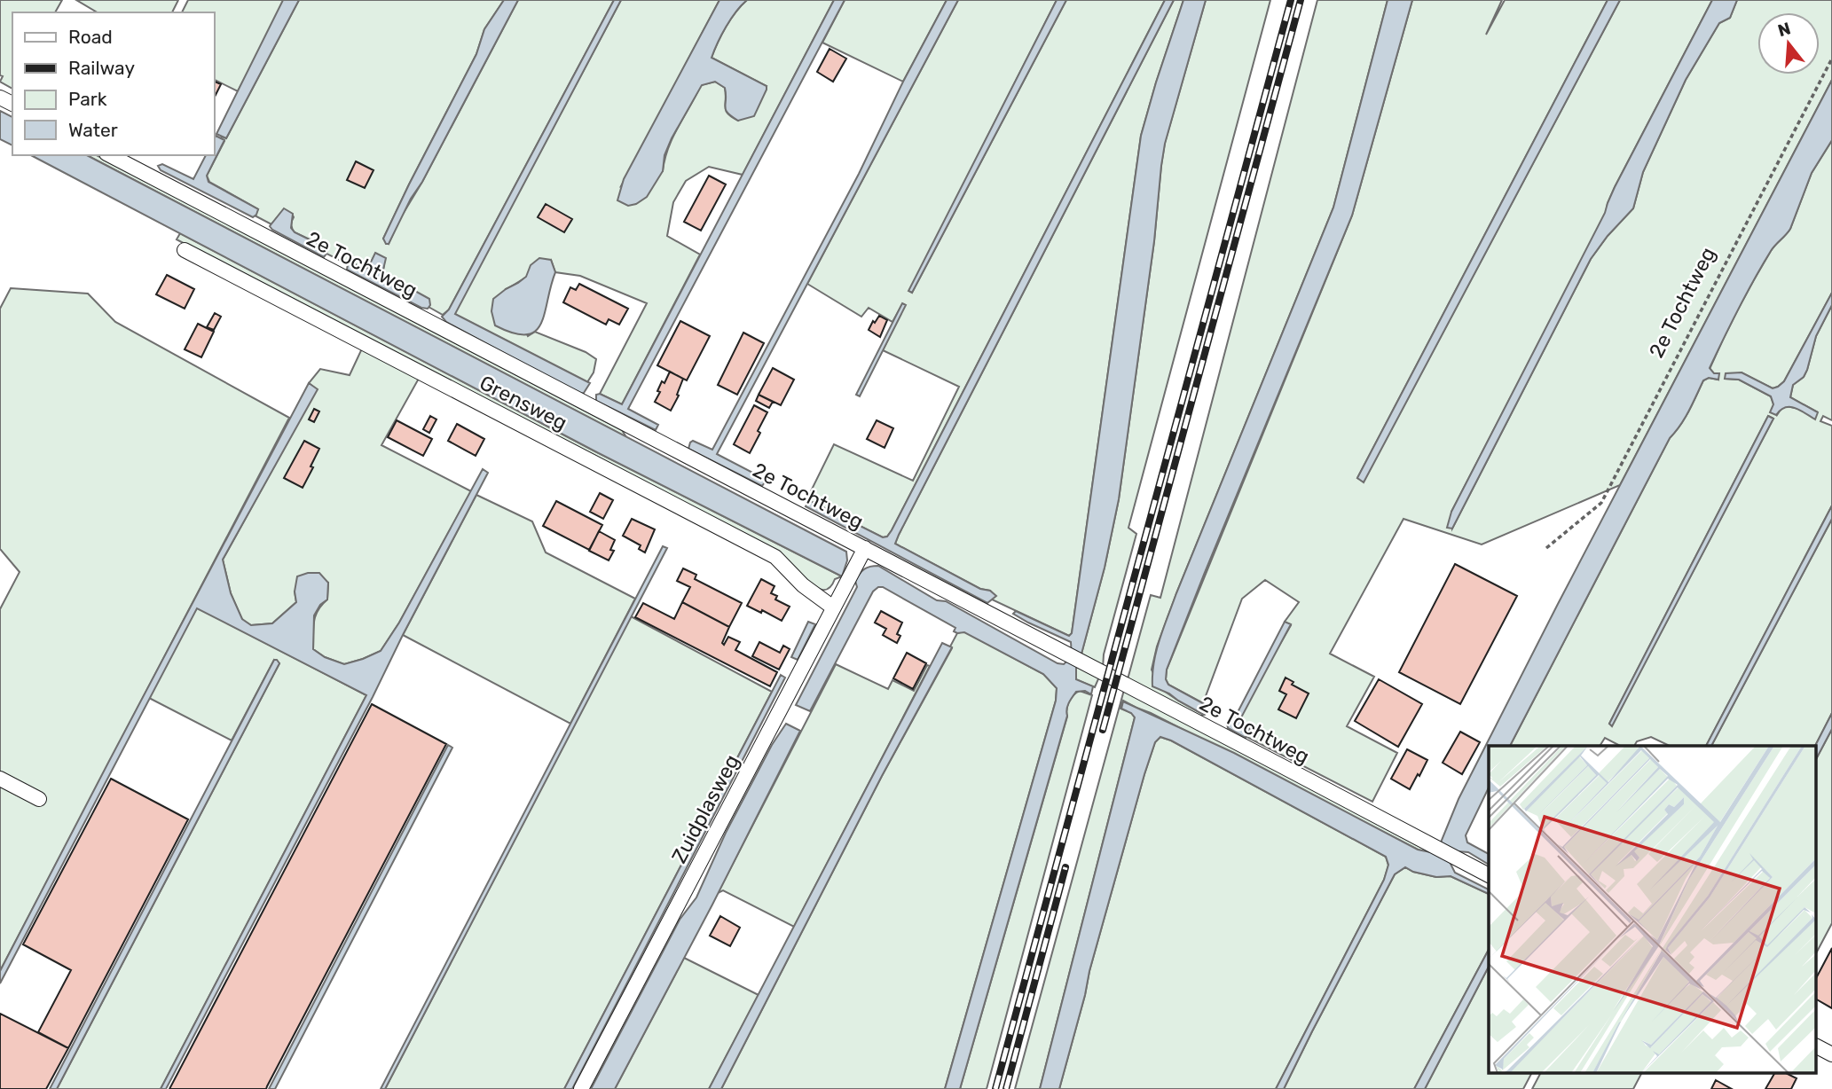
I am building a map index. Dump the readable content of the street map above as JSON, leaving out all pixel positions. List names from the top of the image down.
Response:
{
  "streets": {
    "street": ["2e Tochtweg", "Grensweg", "Zuidplasweg"]
  },
  "crossings": [
    ["2e Tochtweg", "Zuidplasweg"],
    ["Grensweg", "Zuidplasweg"]
  ],
  "legend": [
    "Road",
    "Railway",
    "Park",
    "Water"
  ],
  "north": "top"
}
